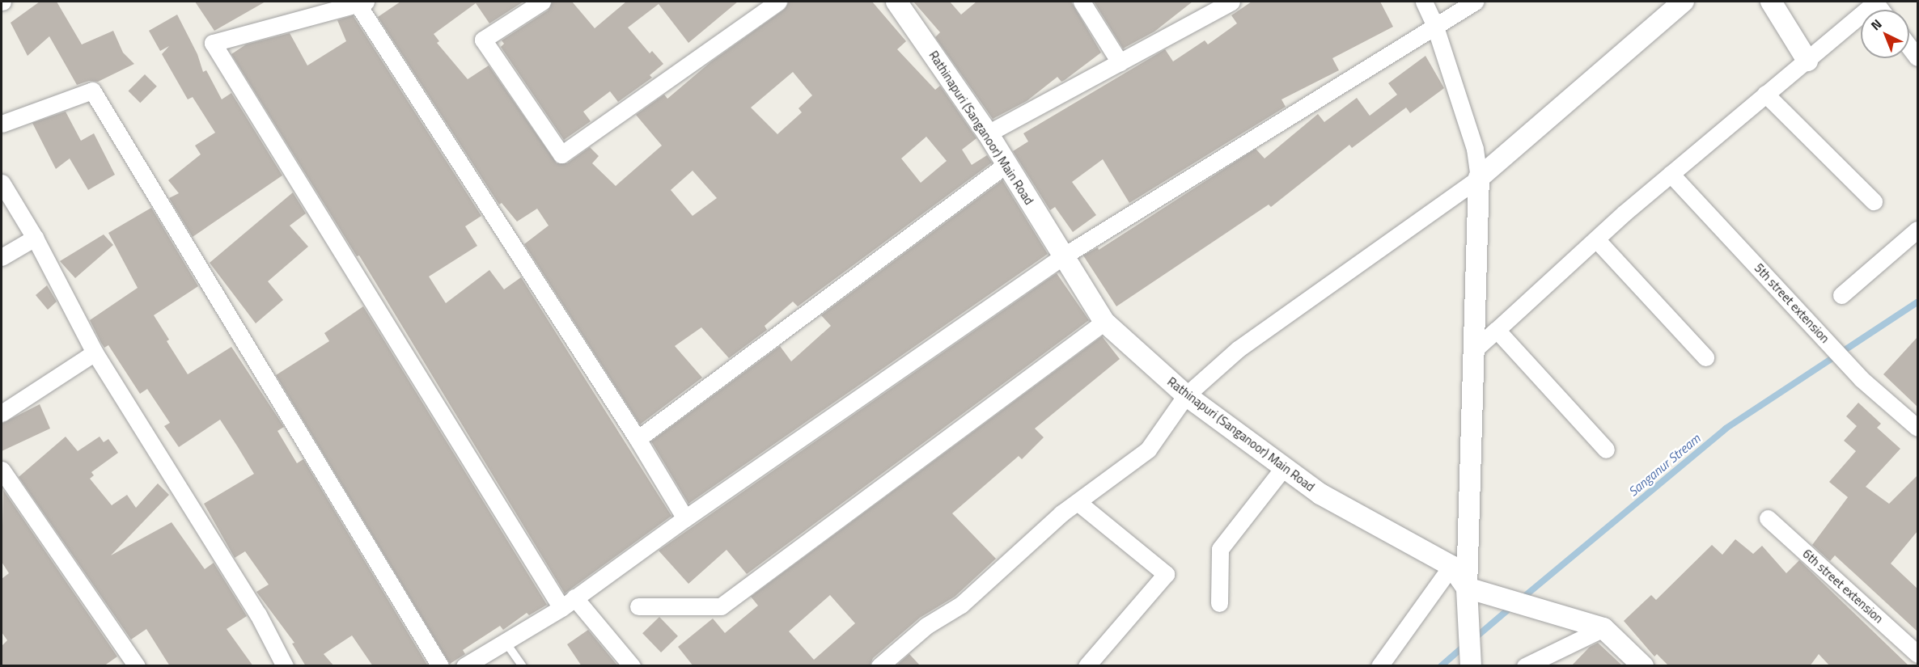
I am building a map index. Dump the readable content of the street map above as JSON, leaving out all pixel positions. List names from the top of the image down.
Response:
{
  "streets": {
    "street": ["Rathinapuri (Sanganoor) Main Road", "5th street extension", "6th street extension"]
  },
  "water": ["Sanganur Stream"],
  "north": "top left"
}
